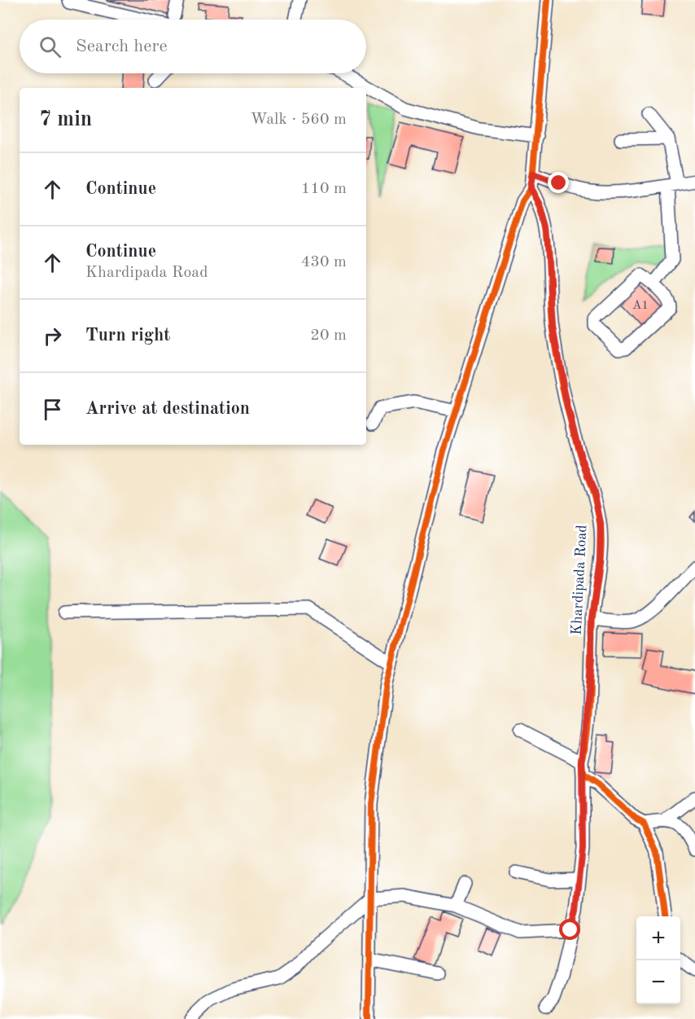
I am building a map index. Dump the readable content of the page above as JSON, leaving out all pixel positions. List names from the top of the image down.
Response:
{
  "streets": {
    "street": ["Khardipada Road"]
  },
  "house_numbers": ["A1"],
  "page": {
    "search": "Search here",
    "heading": ["7 min", "Walk · 560 m"],
    "list": [
      ["Continue", "110 m"],
      ["Continue", "Khardipada Road", "430 m"],
      ["Turn right", "20 m"],
      "Arrive at destination"
    ],
    "map_buttons": ["+", "−"]
  }
}
